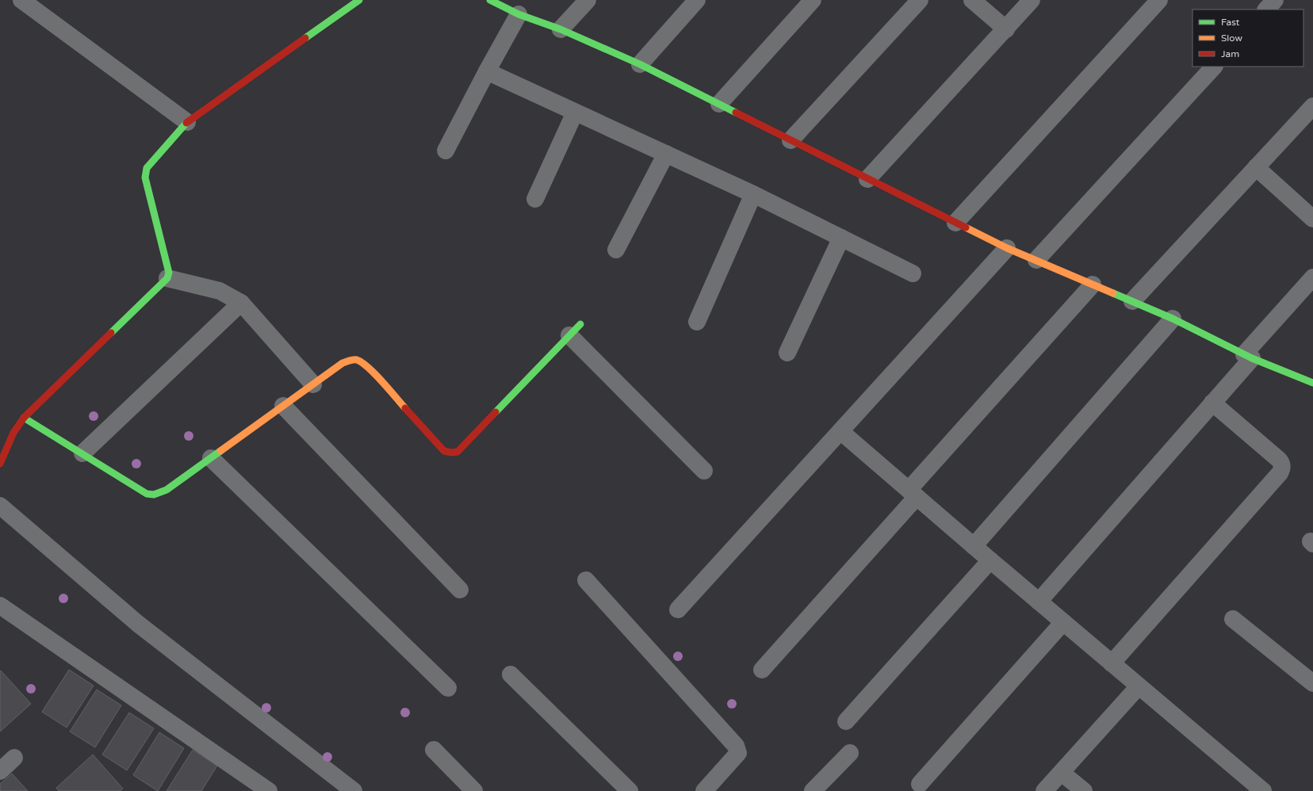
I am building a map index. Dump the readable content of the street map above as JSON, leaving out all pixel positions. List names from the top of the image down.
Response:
{
  "legend": ["Fast", "Slow", "Jam"]
}
